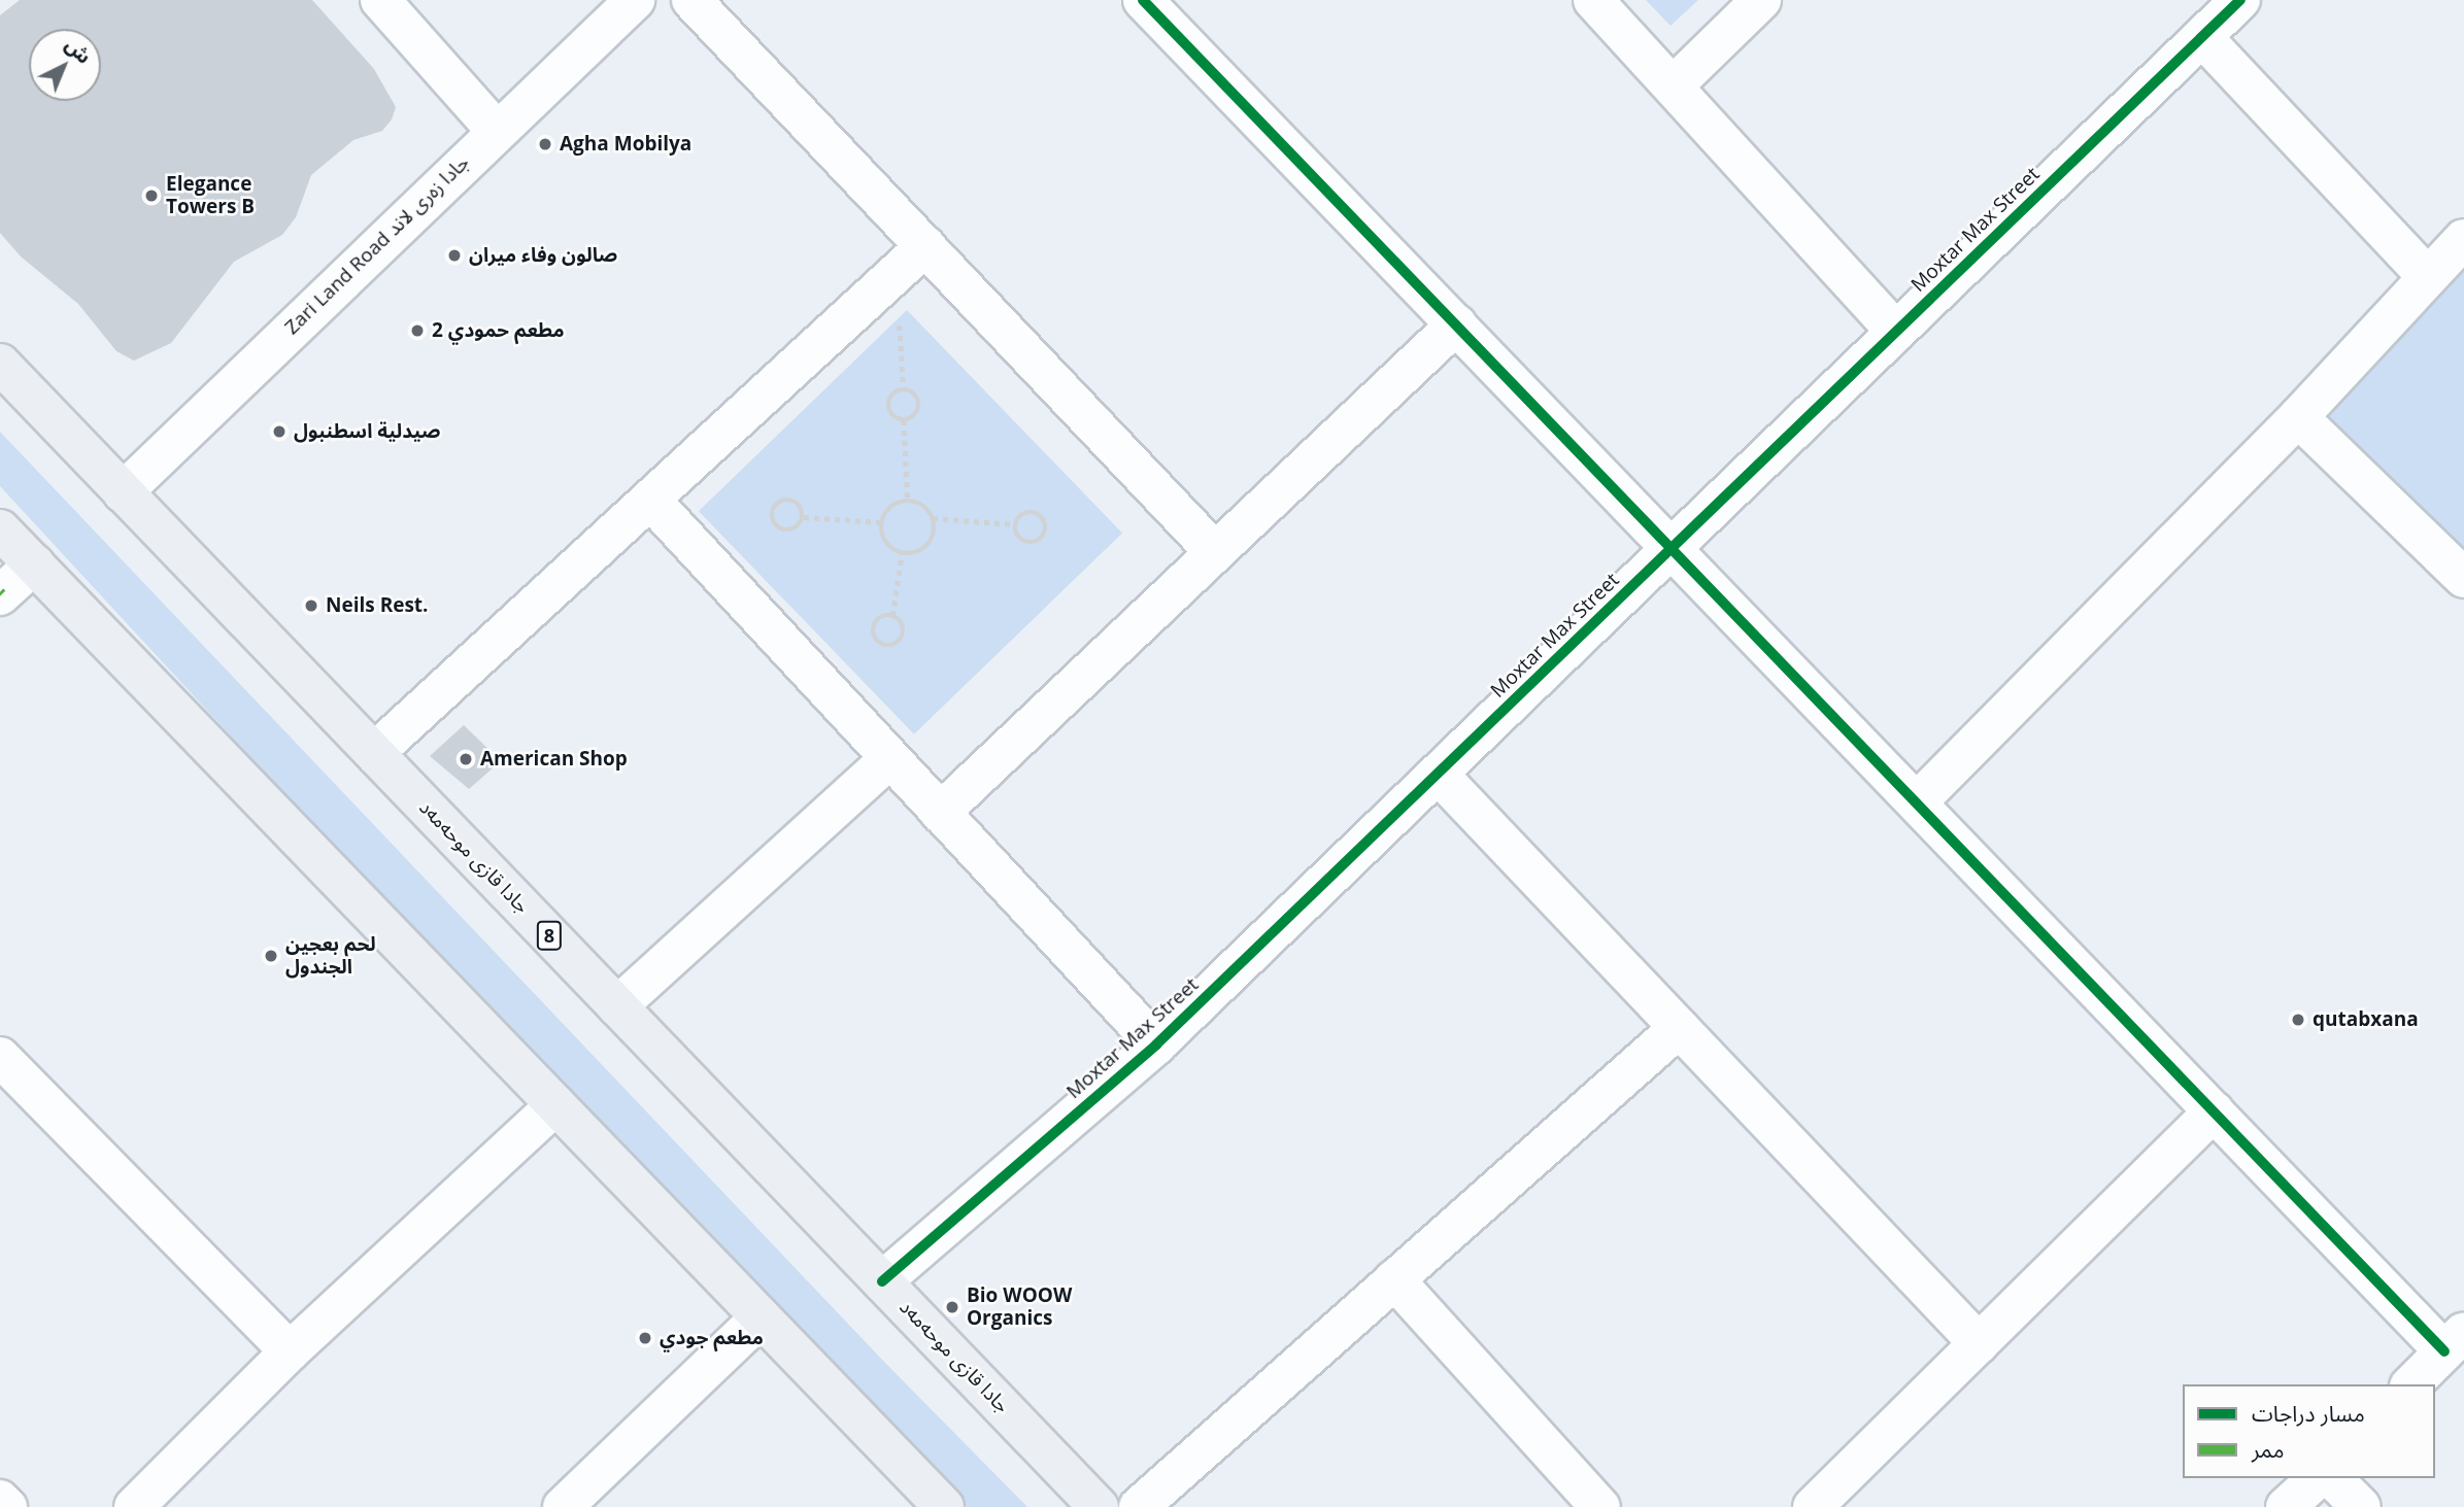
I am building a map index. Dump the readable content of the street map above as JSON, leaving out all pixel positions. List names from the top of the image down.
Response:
{
  "streets": {
    "main road": ["جادا قازی موحەمەد", "8"],
    "street": ["Moxtar Max Street", "Zari Land Road جادا زەری لاند"]
  },
  "crossings": [
    ["Moxtar Max Street", "جادا قازی موحەمەد"],
    ["Zari Land Road جادا زەری لاند", "جادا قازی موحەمەد"]
  ],
  "places": [
    "Agha Mobilya",
    "Elegance Towers B",
    "صالون وفاء ميران",
    "مطعم حمودي 2",
    "صيدلية اسطنبول",
    "Neils Rest.",
    "American Shop",
    "لحم بعجين الجندول",
    "qutabxana",
    "Bio WOOW Organics",
    "مطعم جودي"
  ],
  "legend": ["مسار دراجات", "ممر"],
  "north": "top right"
}
